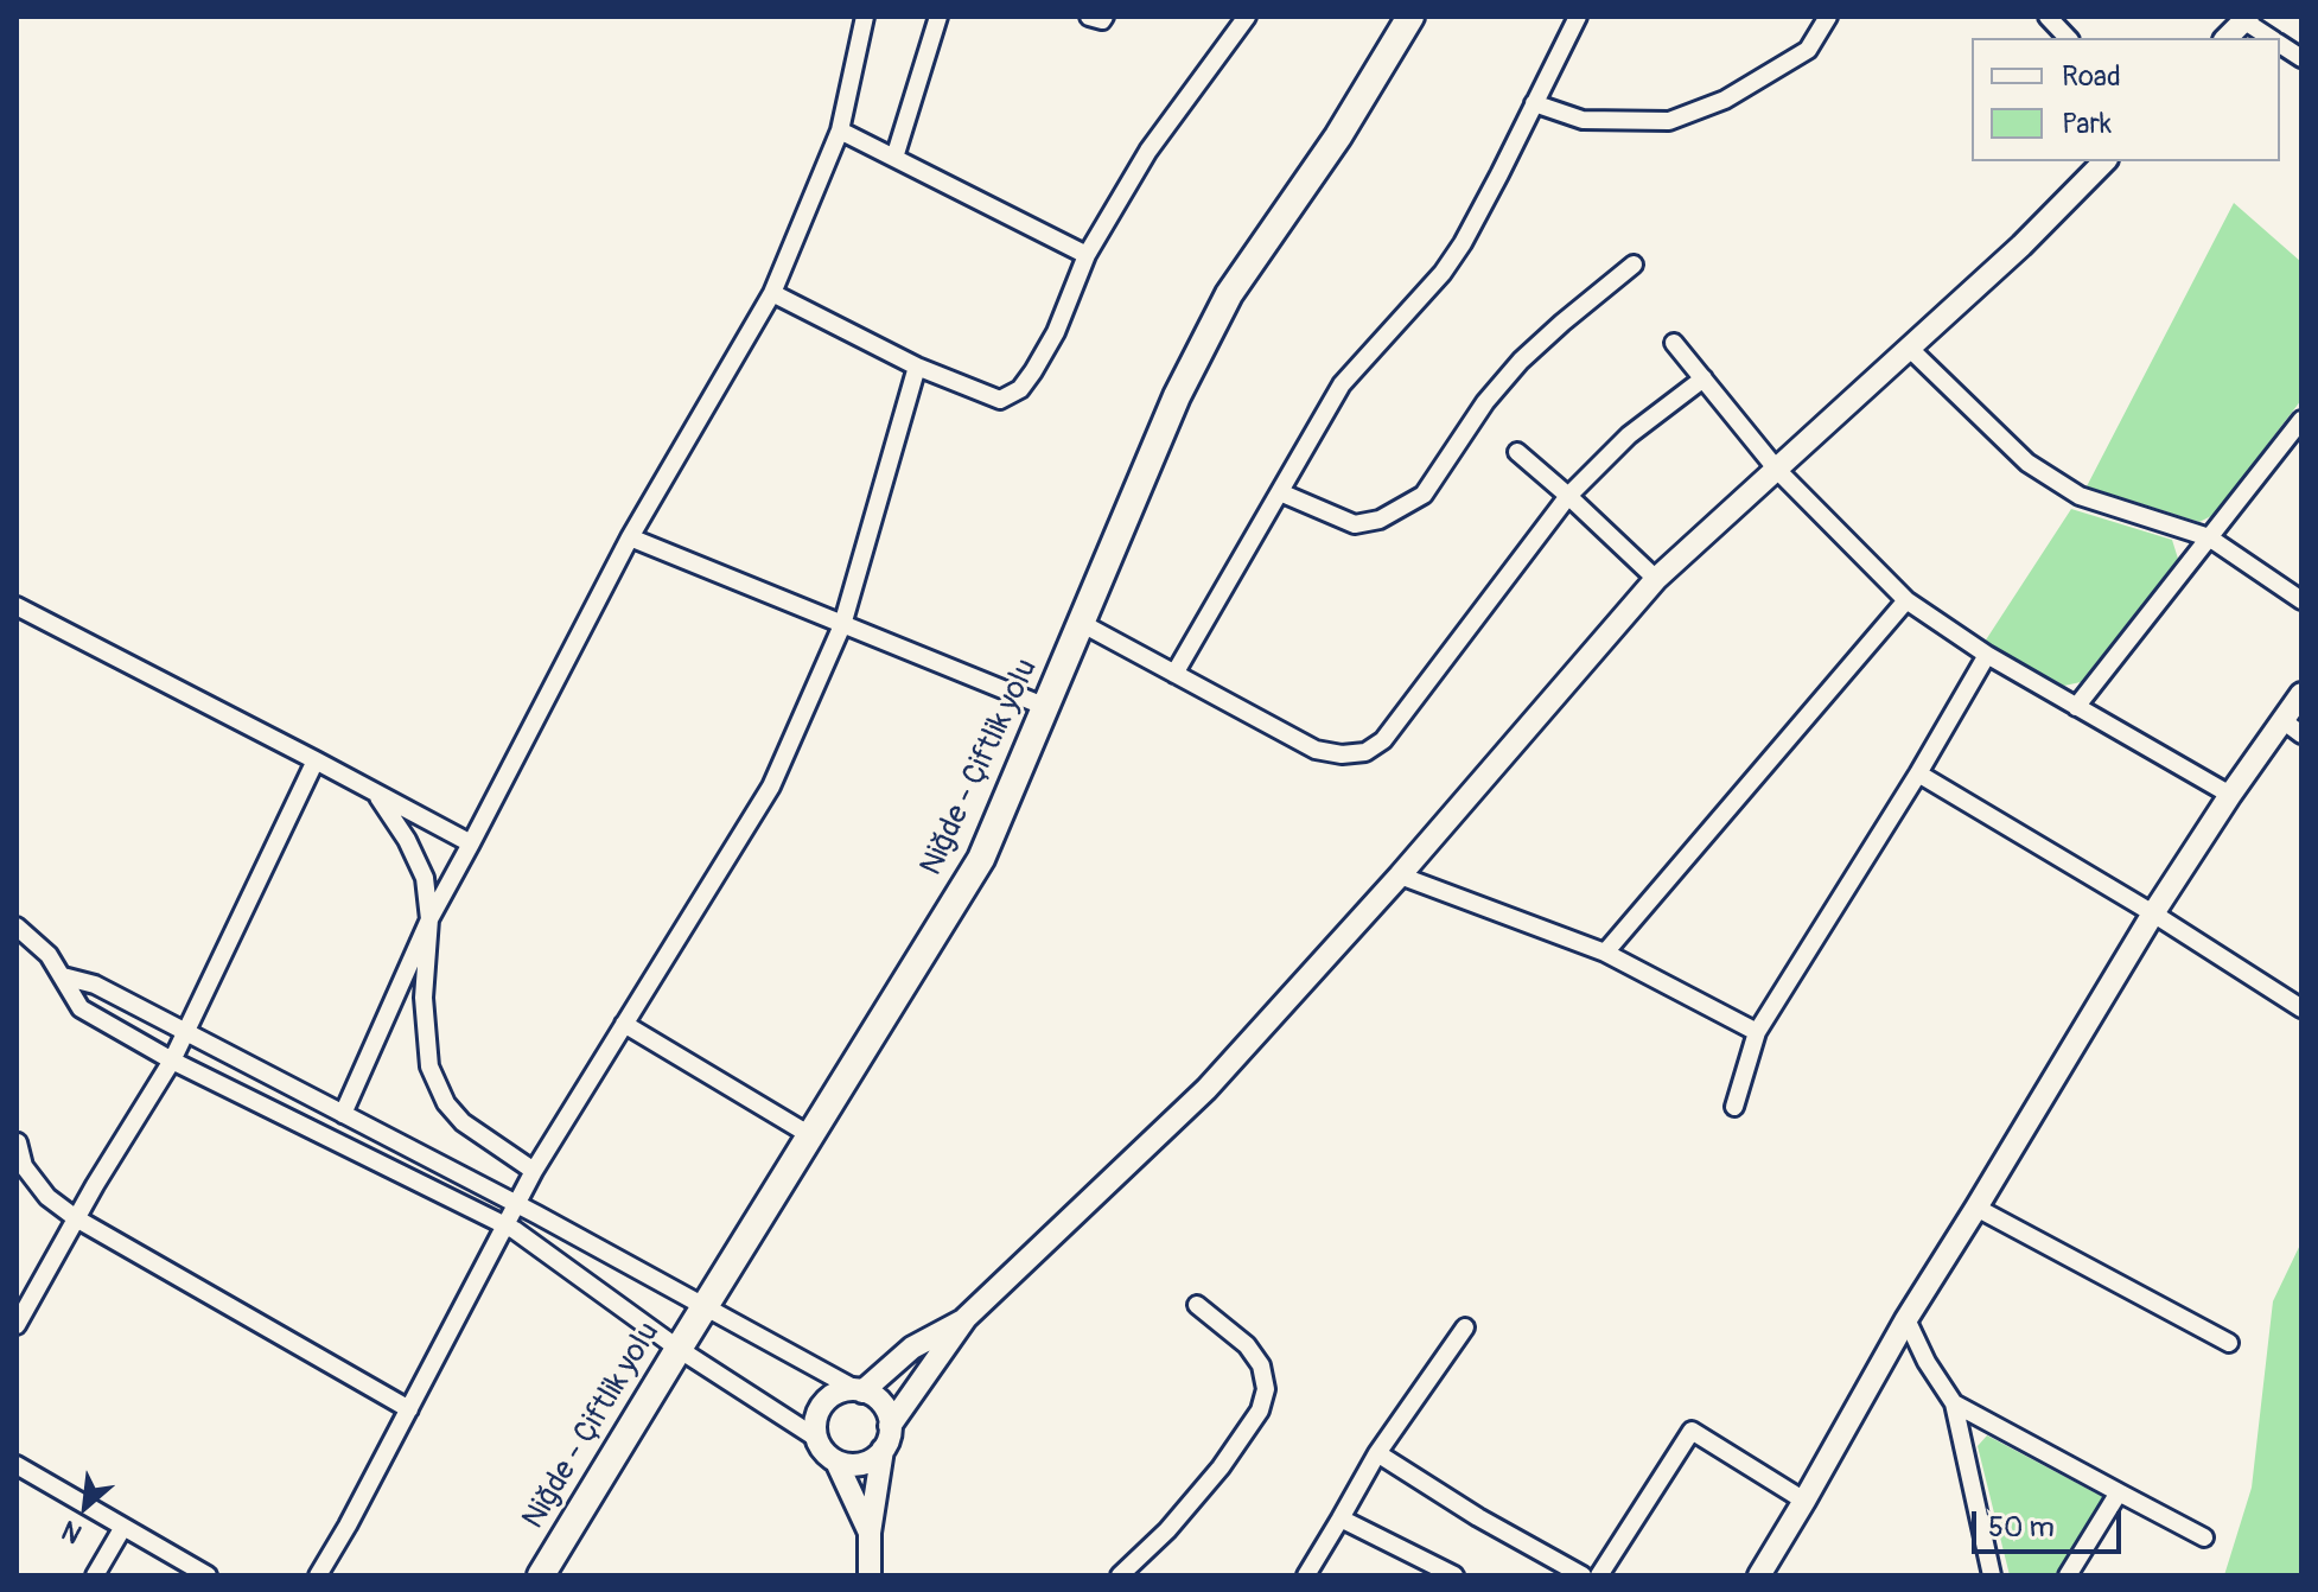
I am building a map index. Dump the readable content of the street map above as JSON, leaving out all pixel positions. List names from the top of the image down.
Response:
{
  "streets": {
    "main road": ["Niğde - Çiftlik yolu"]
  },
  "legend": ["Road", "Park"],
  "scale_bar": "50 m",
  "north": "bottom left"
}
